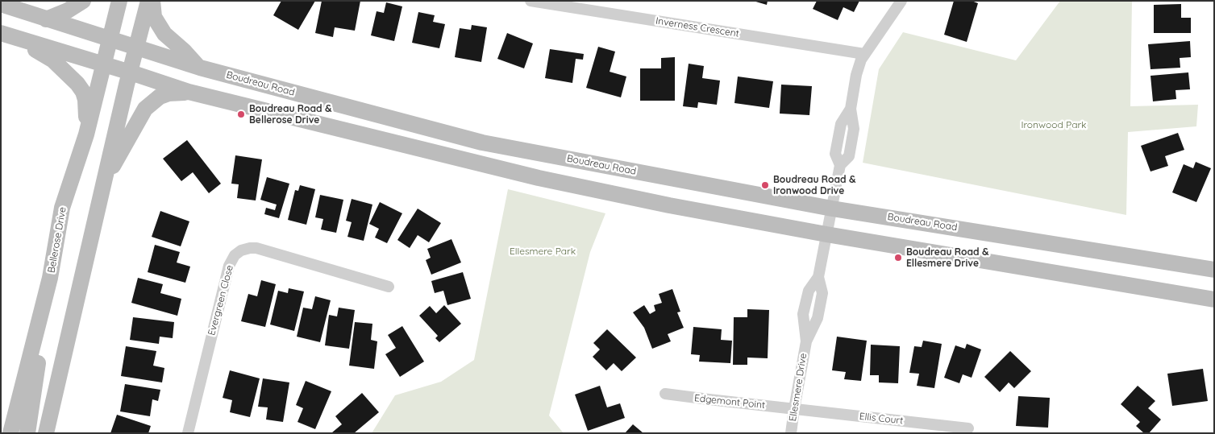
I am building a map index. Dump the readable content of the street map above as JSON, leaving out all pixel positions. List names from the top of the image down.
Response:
{
  "streets": {
    "main road": ["Boudreau Road", "Bellerose Drive"],
    "street": [
      "Inverness Crescent",
      "Evergreen Close",
      "Ellesmere Drive",
      "Edgemont Point",
      "Ellis Court"
    ]
  },
  "crossings": [
    ["Inverness Crescent", "Ellesmere Drive"],
    ["Boudreau Road", "Bellerose Drive"],
    ["Boudreau Road", "Ellesmere Drive"],
    ["Ellesmere Drive", "Edgemont Point"],
    ["Ellesmere Drive", "Ellis Court"],
    ["Edgemont Point", "Ellis Court"]
  ],
  "parks": ["Ironwood Park", "Ellesmere Park"],
  "places": ["Boudreau Road & Bellerose Drive", "Boudreau Road & Ironwood Drive", "Boudreau Road & Ellesmere Drive"]
}
